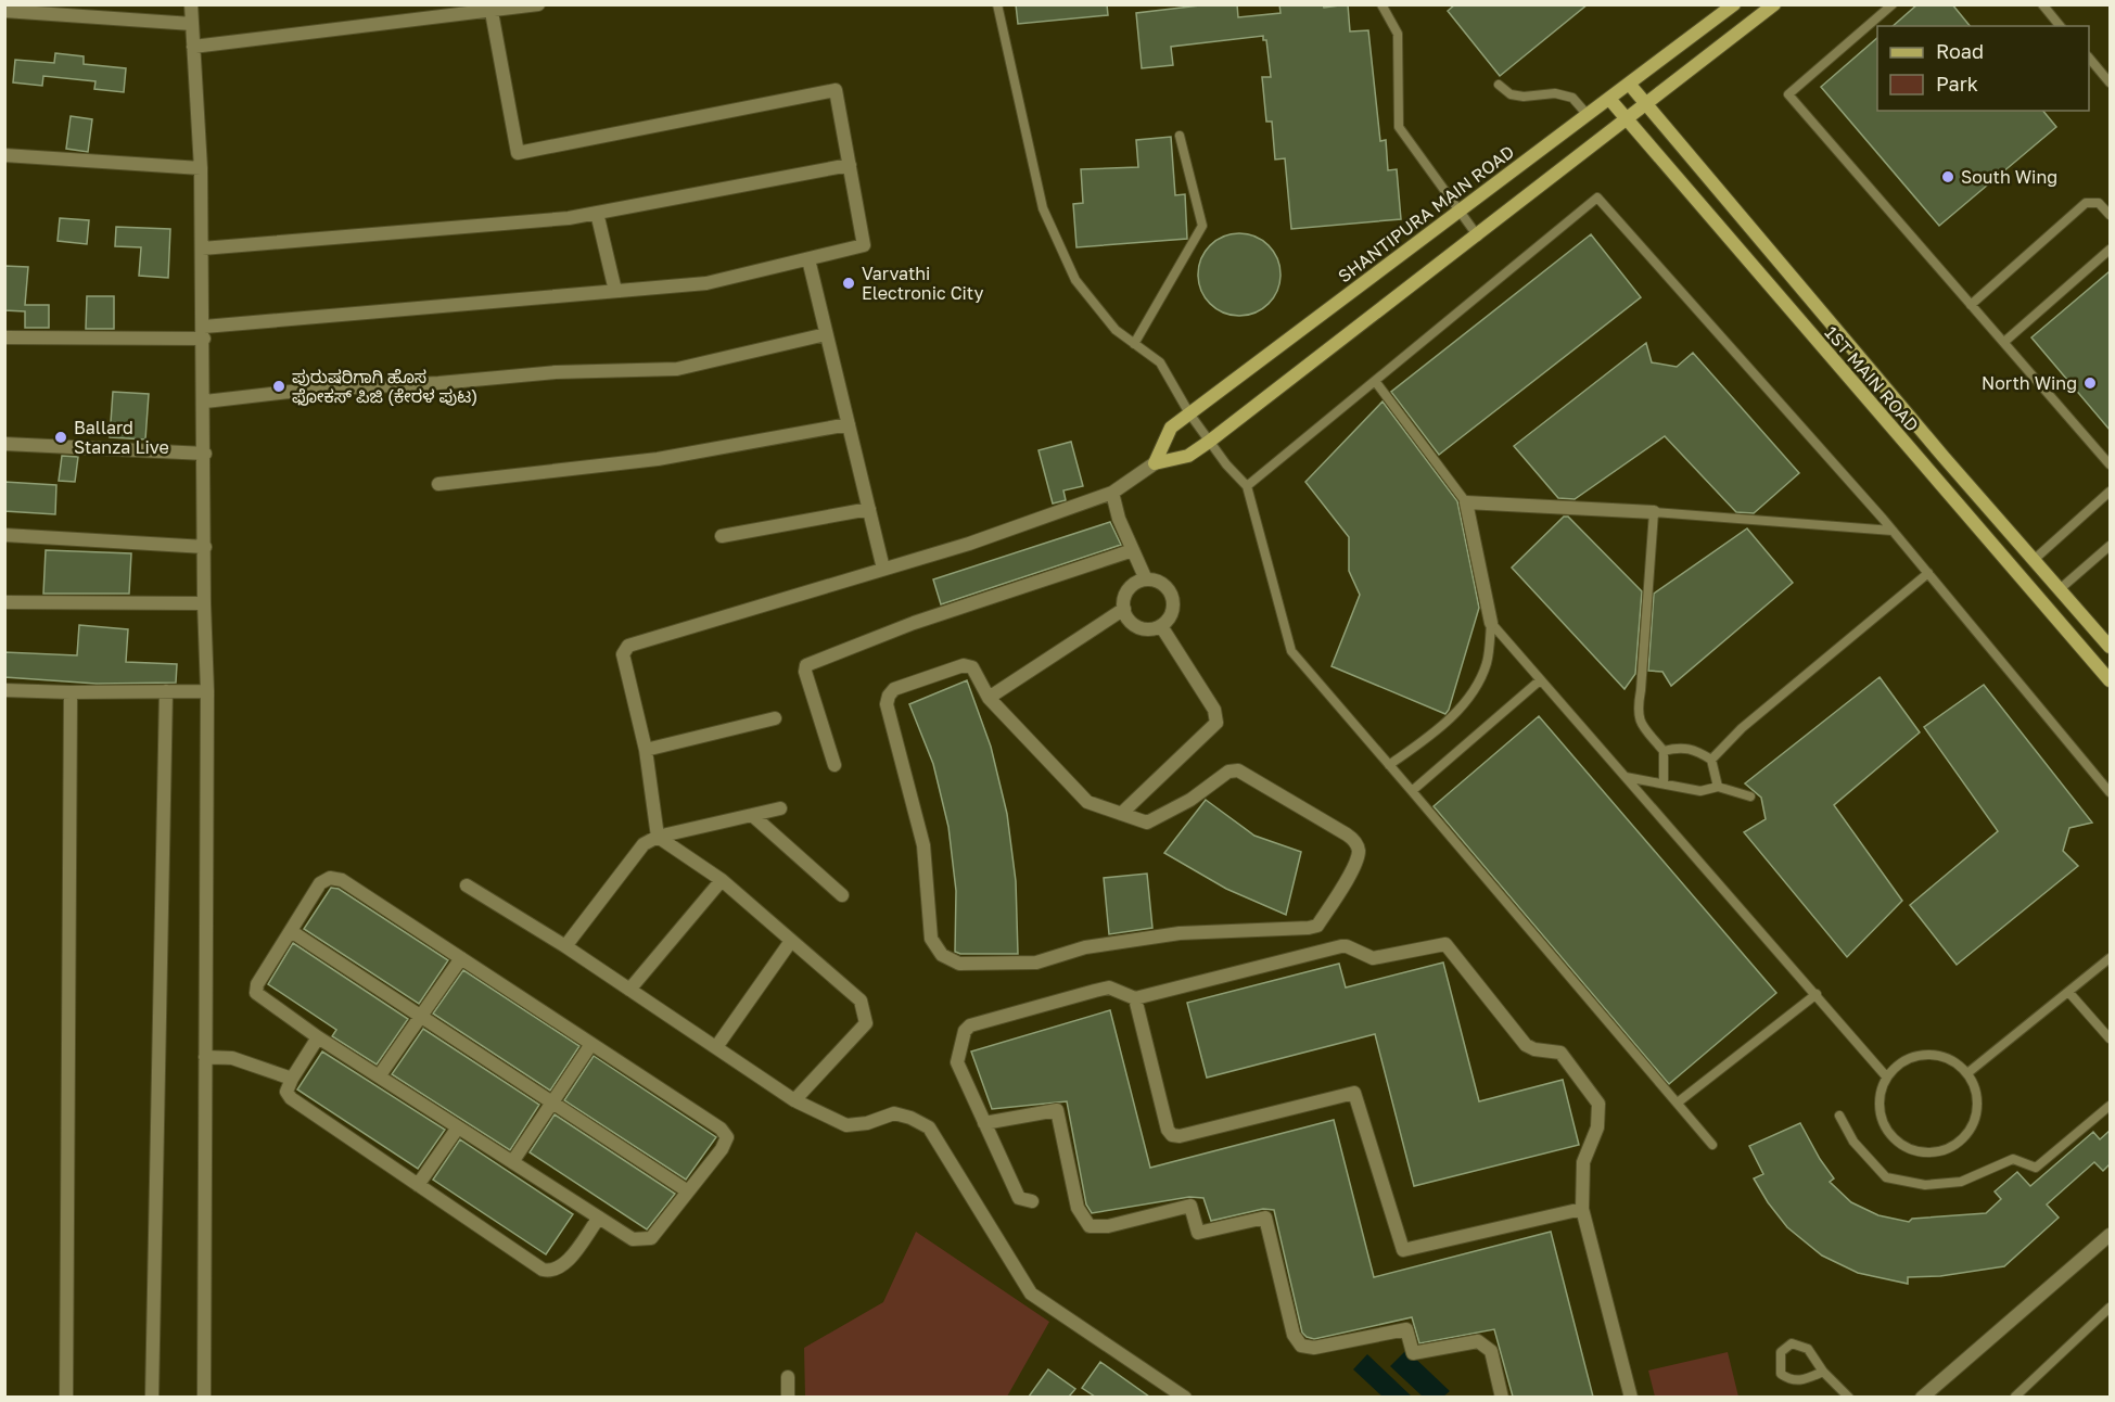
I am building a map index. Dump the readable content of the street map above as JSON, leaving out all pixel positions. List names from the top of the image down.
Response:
{
  "streets": {
    "street": ["SHANTIPURA MAIN ROAD", "1ST MAIN ROAD"]
  },
  "crossings": [
    ["SHANTIPURA MAIN ROAD", "1ST MAIN ROAD"]
  ],
  "places": [
    "South Wing",
    "Varvathi Electronic City",
    "North Wing",
    "ಪುರುಷರಿಗಾಗಿ ಹೊಸ ಫೋಕಸ್ ಪಿಜಿ (ಕೇರಳ ಪುಟ)",
    "Ballard Stanza Live"
  ],
  "legend": ["Road", "Park"]
}
